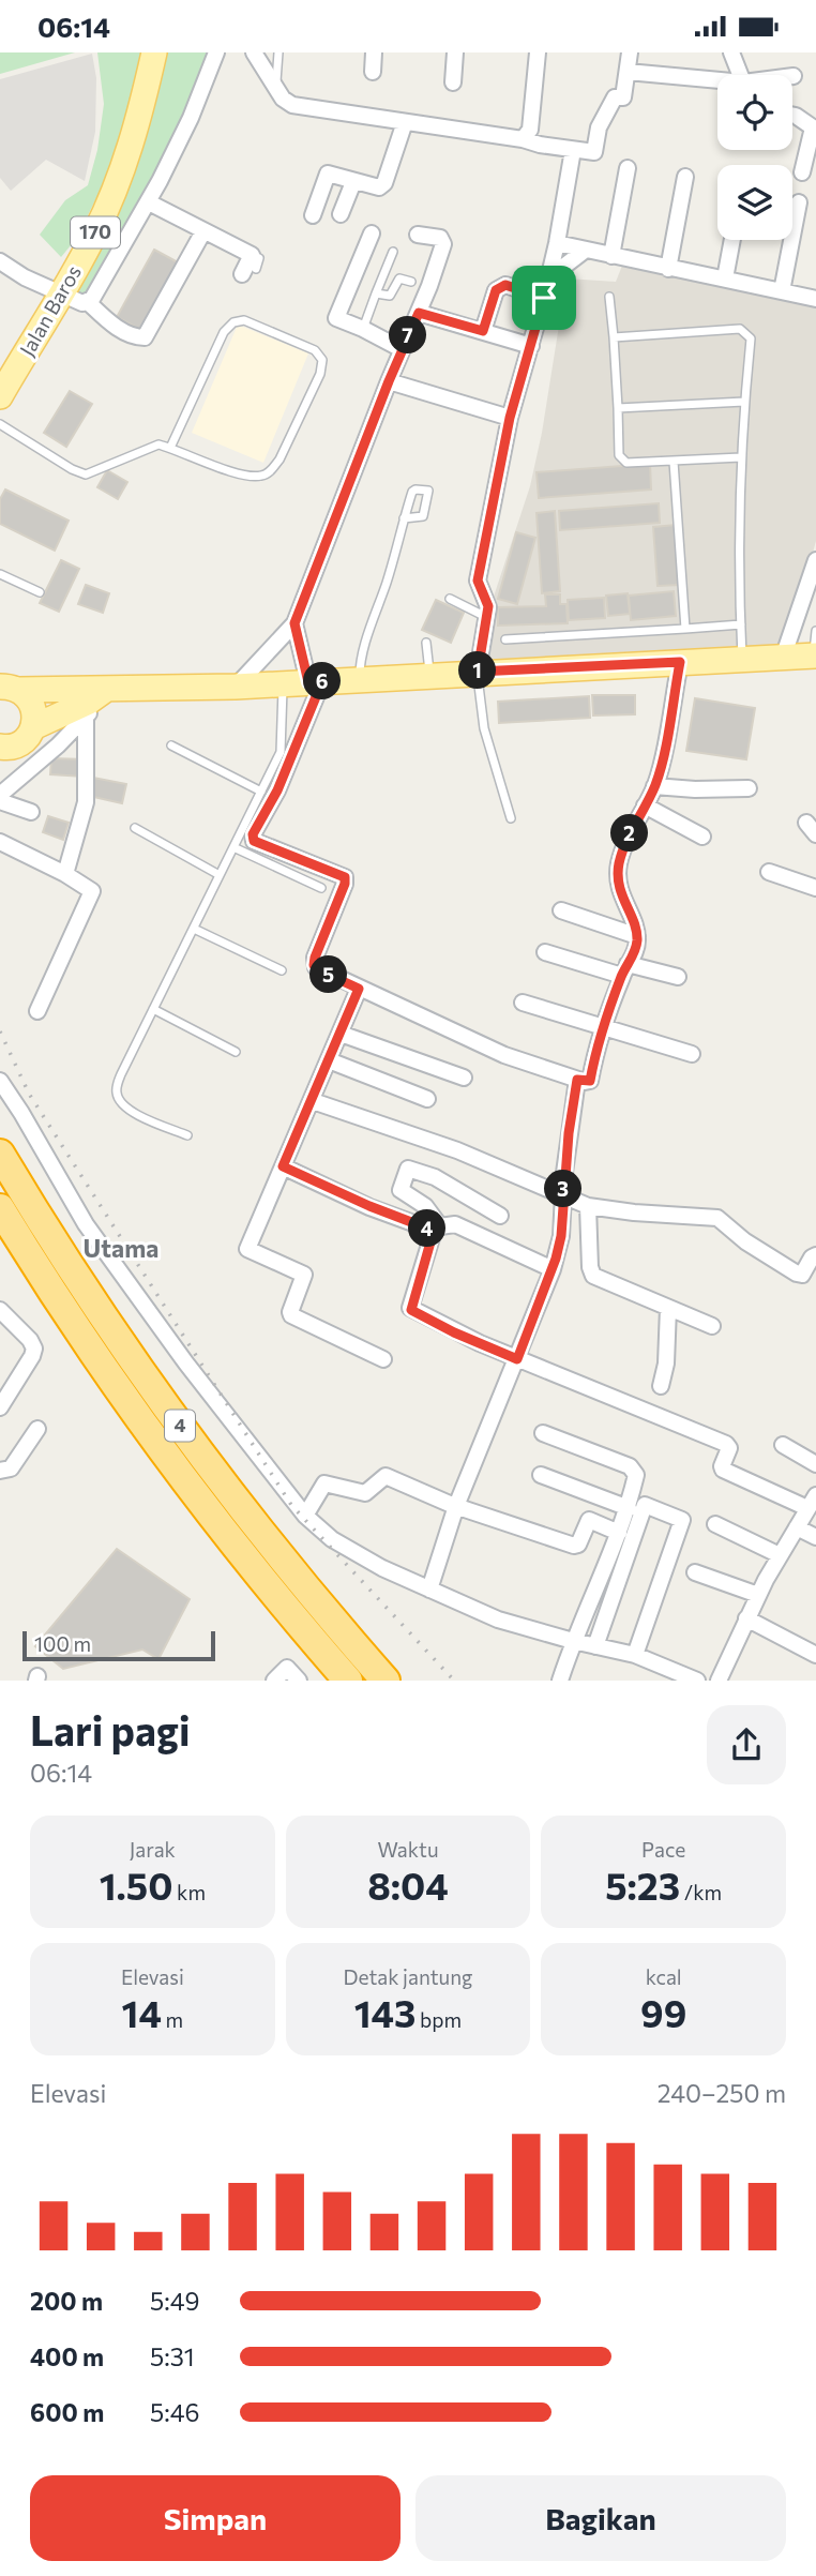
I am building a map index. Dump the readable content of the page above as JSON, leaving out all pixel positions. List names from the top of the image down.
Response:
{
  "streets": {
    "highway": ["4"],
    "main road": ["170", "Jalan Baros"]
  },
  "districts": ["Utama"],
  "scale_bar": "100 m",
  "page": {
    "status": "06:14",
    "pins": [
      "7",
      "1",
      "6",
      "2",
      "5",
      "3",
      "4"
    ],
    "scale": "100 m",
    "heading": ["Lari pagi", "06:14"],
    "stats": [
      ["Jarak", "1.50 km"],
      ["Waktu", "8:04"],
      ["Pace", "5:23 /km"],
      ["Elevasi", "14 m"],
      ["Detak jantung", "143 bpm"],
      ["kcal", "99"]
    ],
    "chart": ["Elevasi", "240–250 m"],
    "list": [
      {
        "name": "200 m",
        "note": "5:49"
      },
      {
        "name": "400 m",
        "note": "5:31"
      },
      {
        "name": "600 m",
        "note": "5:46"
      }
    ],
    "buttons": ["Simpan", "Bagikan"]
  }
}
